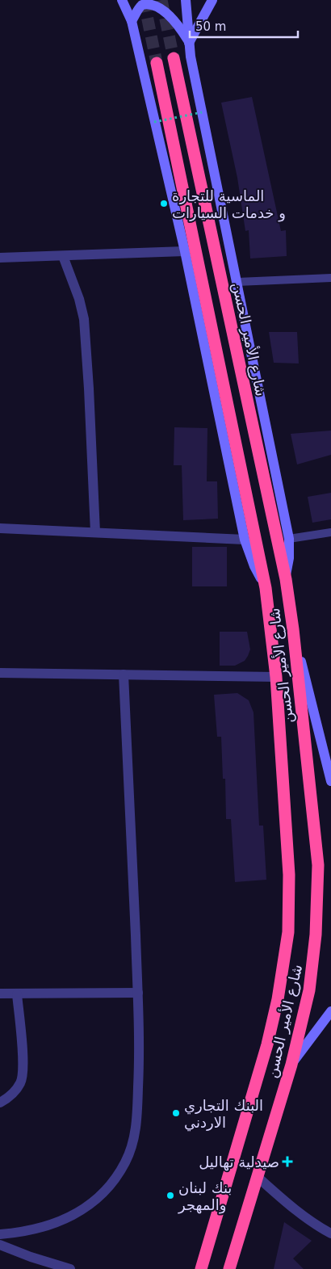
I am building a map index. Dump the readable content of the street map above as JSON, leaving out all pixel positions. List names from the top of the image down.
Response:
{
  "streets": {
    "highway": ["شارع الأمير الحسن"]
  },
  "places": {
    "other": ["الماسية للتجارة و خدمات السيارات", "البنك التجاري الاردني", "بنك لبنان والمهجر"],
    "health": ["صيدلية تهاليل"]
  },
  "scale_bar": "50 m"
}
